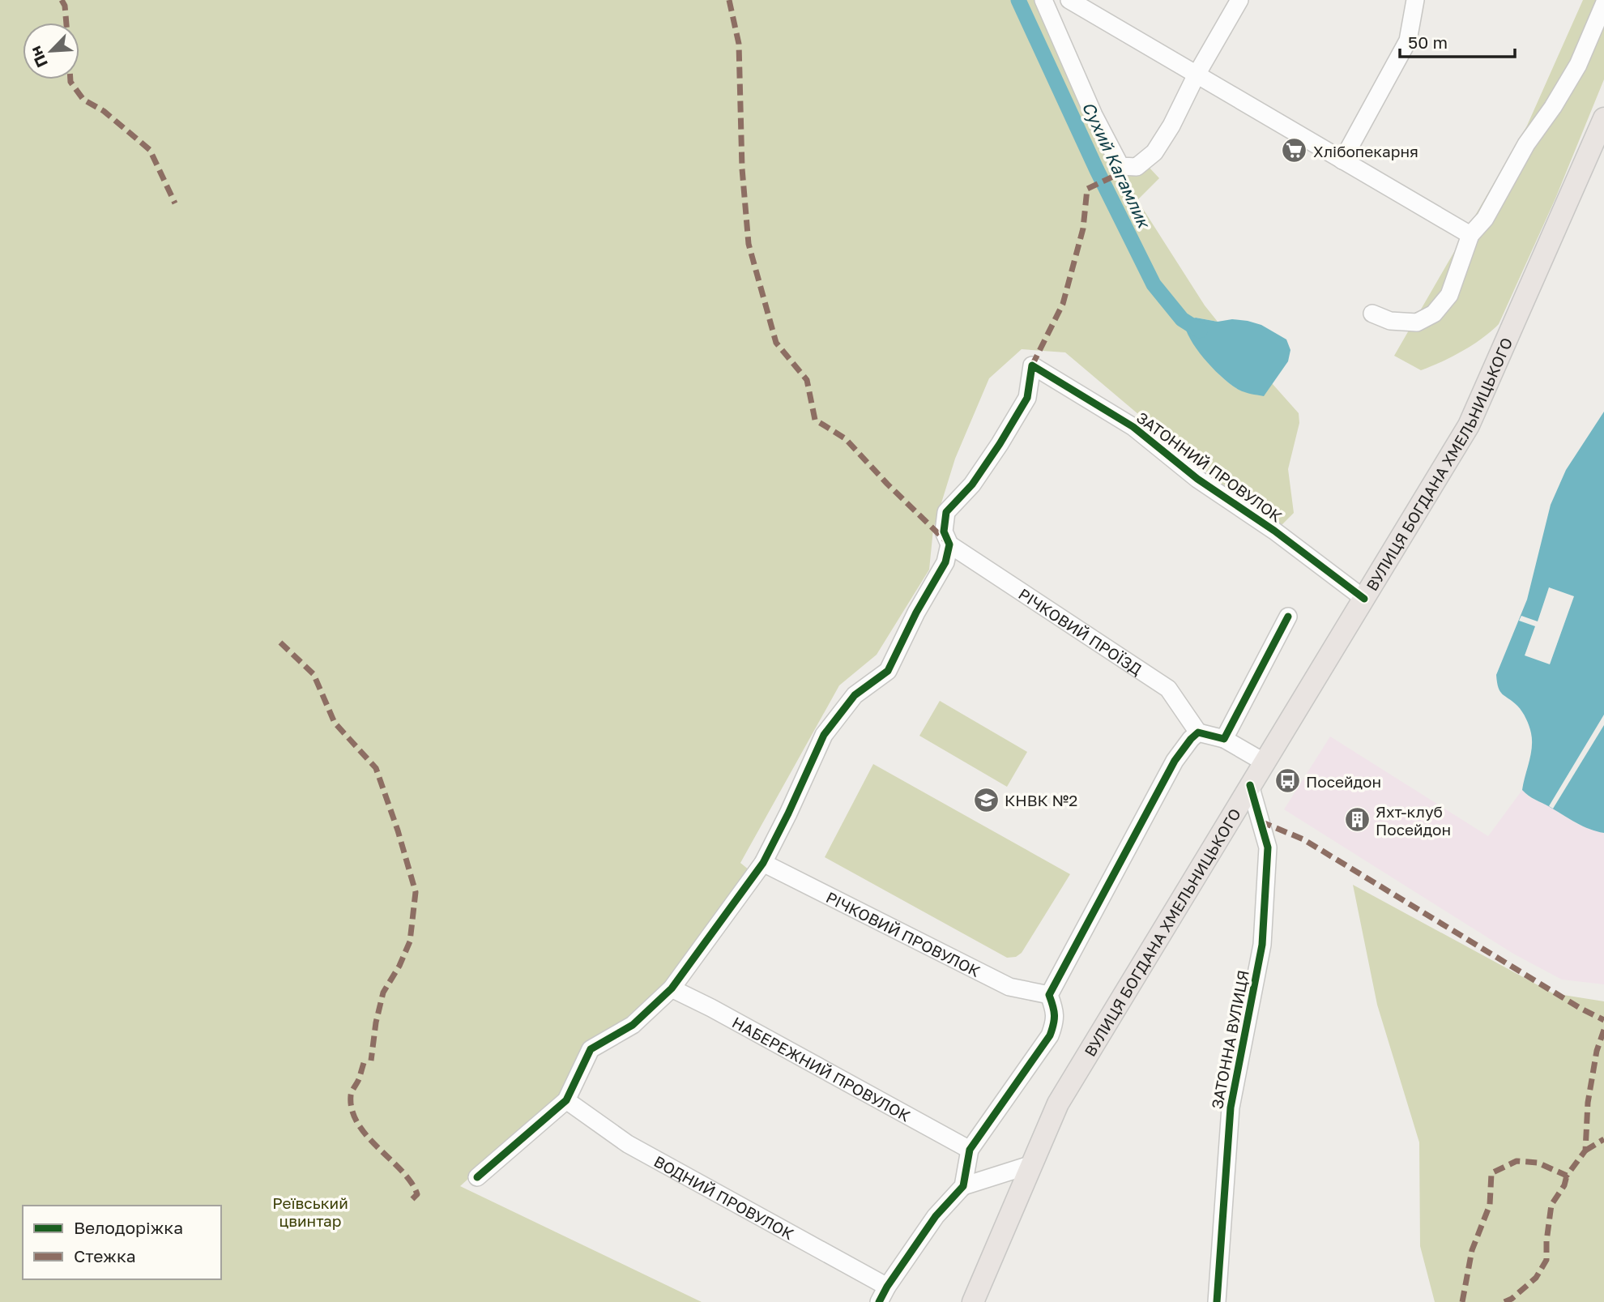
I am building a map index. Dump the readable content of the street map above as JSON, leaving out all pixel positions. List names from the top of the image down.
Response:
{
  "streets": {
    "main road": ["ВУЛИЦЯ БОГДАНА ХМЕЛЬНИЦЬКОГО"],
    "street": [
      "ЗАТОННИЙ ПРОВУЛОК",
      "РІЧКОВИЙ ПРОЇЗД",
      "РІЧКОВИЙ ПРОВУЛОК",
      "ЗАТОННА ВУЛИЦЯ",
      "НАБЕРЕЖНИЙ ПРОВУЛОК",
      "ВОДНИЙ ПРОВУЛОК"
    ]
  },
  "crossings": [
    ["ВУЛИЦЯ БОГДАНА ХМЕЛЬНИЦЬКОГО", "ЗАТОННИЙ ПРОВУЛОК"],
    ["ВУЛИЦЯ БОГДАНА ХМЕЛЬНИЦЬКОГО", "ЗАТОННА ВУЛИЦЯ"],
    ["ЗАТОННИЙ ПРОВУЛОК", "РІЧКОВИЙ ПРОЇЗД"]
  ],
  "water": ["Сухий Кагамлик"],
  "parks": ["Реївський цвинтар"],
  "places": {
    "supermarket": ["Хлібопекарня"],
    "bus stop": ["Посейдон"],
    "school or university": ["КНВК №2"],
    "building": ["Яхт-клуб Посейдон"]
  },
  "legend": ["Велодоріжка", "Стежка"],
  "scale_bar": "50 m",
  "north": "bottom left"
}
